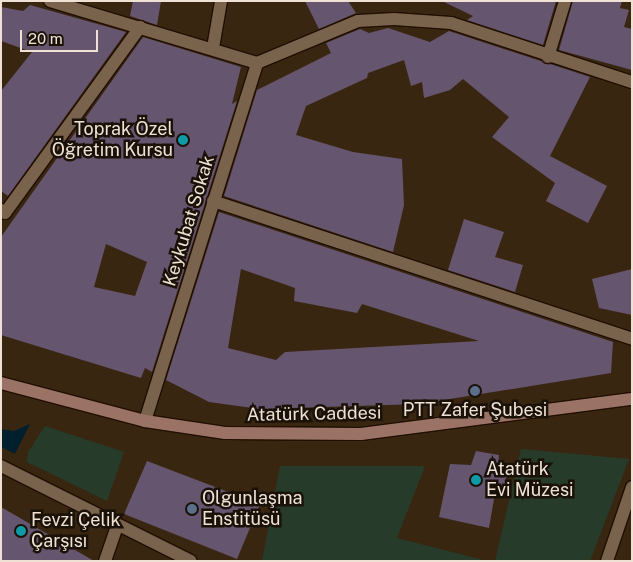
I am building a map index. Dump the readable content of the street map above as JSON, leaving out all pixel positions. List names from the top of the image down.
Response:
{
  "streets": {
    "main road": ["Atatürk Caddesi"],
    "street": ["Keykubat Sokak"]
  },
  "crossings": [
    ["Keykubat Sokak", "Atatürk Caddesi"]
  ],
  "places": [
    "Toprak Özel Öğretim Kursu",
    "PTT Zafer Şubesi",
    "Atatürk Evi Müzesi",
    "Olgunlaşma Enstitüsü",
    "Fevzi Çelik Çarşısı"
  ],
  "scale_bar": "20 m"
}
